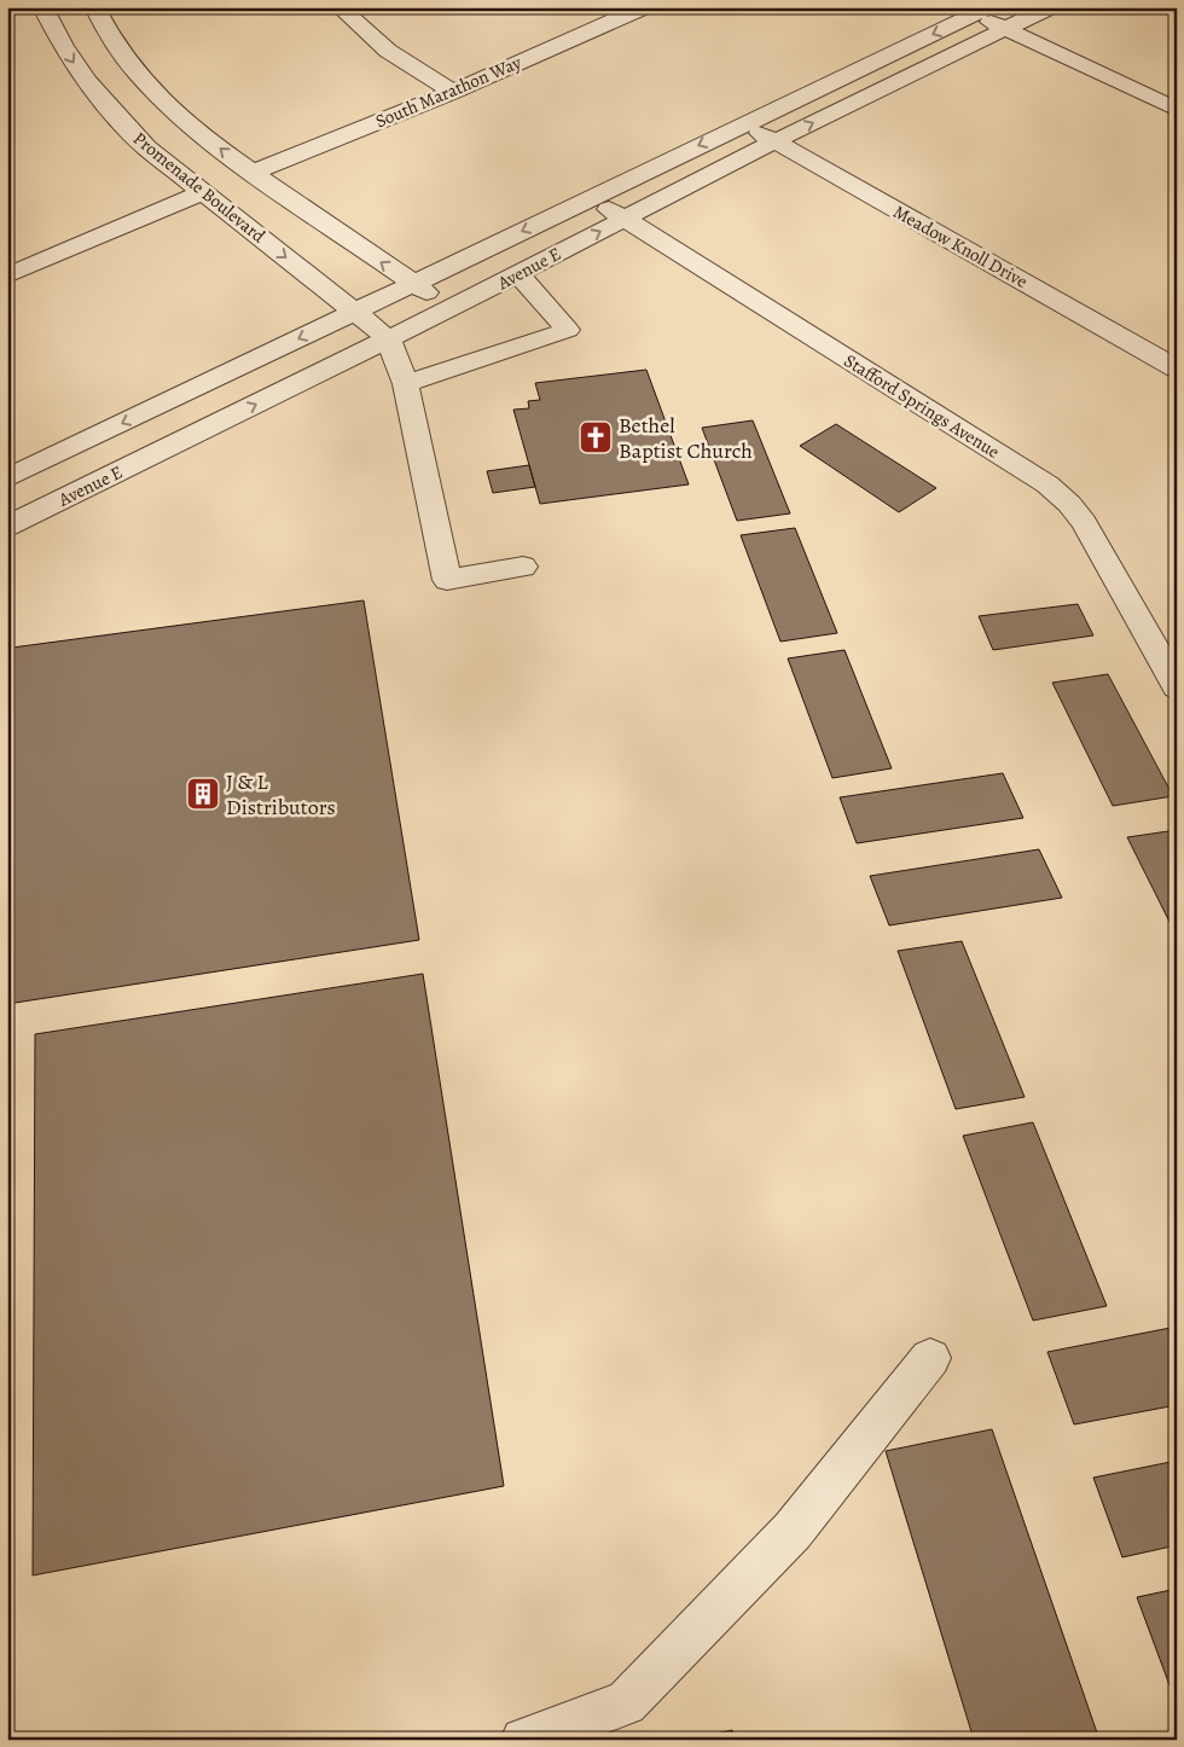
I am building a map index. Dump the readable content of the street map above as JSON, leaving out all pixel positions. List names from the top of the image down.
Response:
{
  "streets": {
    "street": [
      "South Marathon Way",
      "Promenade Boulevard",
      "Meadow Knoll Drive",
      "Avenue E",
      "Stafford Springs Avenue"
    ]
  },
  "crossings": [
    ["Promenade Boulevard", "Avenue E"],
    ["Meadow Knoll Drive", "Avenue E"],
    ["Avenue E", "Stafford Springs Avenue"]
  ],
  "places": {
    "church": ["Bethel Baptist Church"],
    "building": ["J & L Distributors"]
  }
}
